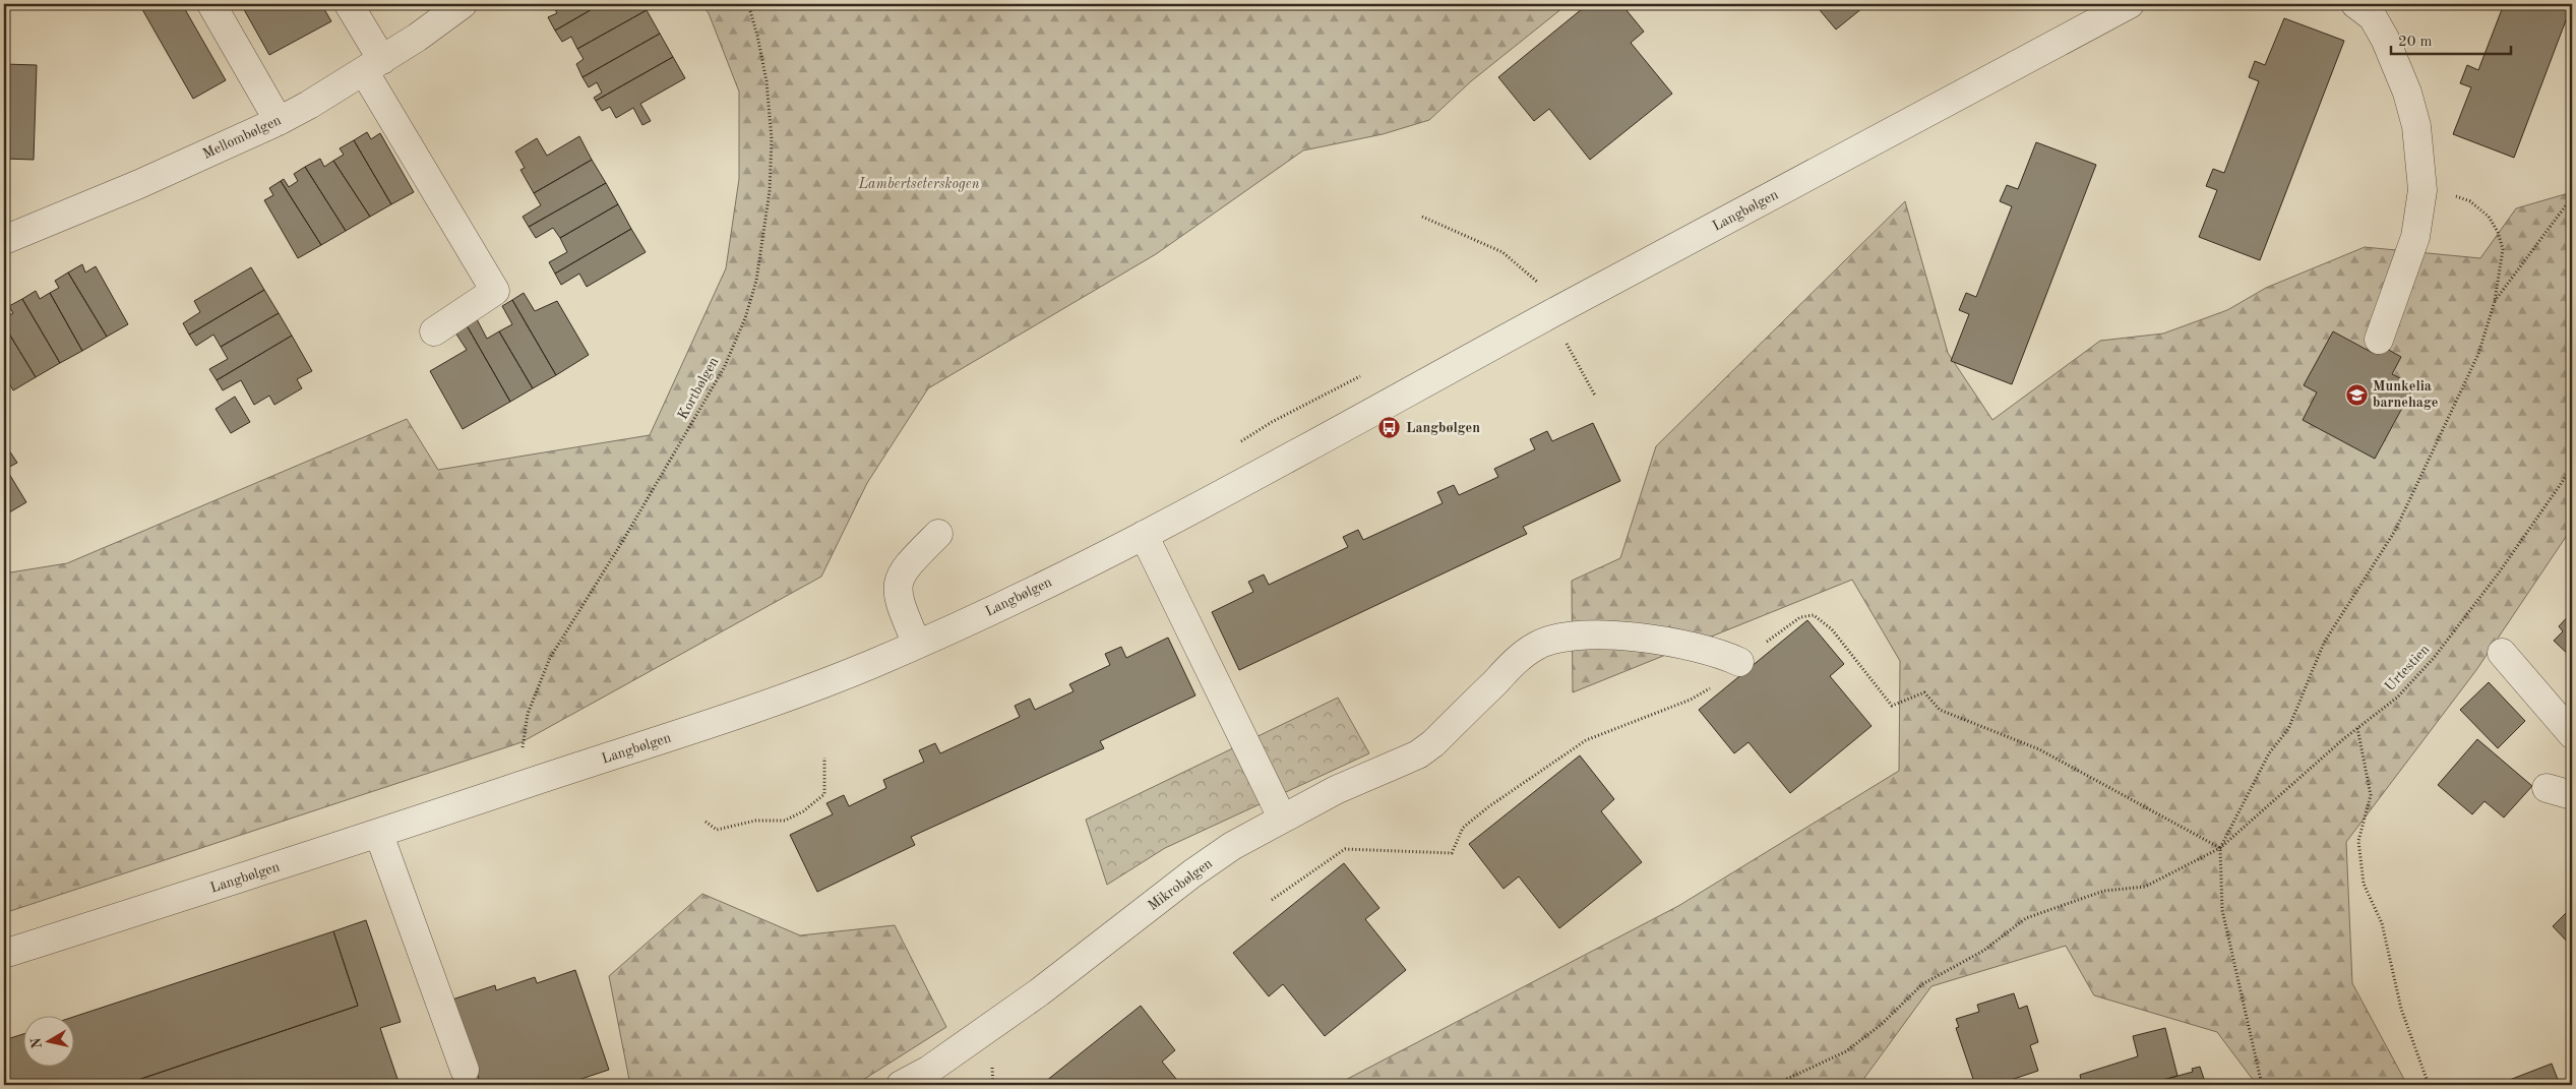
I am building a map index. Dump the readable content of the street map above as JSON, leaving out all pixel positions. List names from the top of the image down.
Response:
{
  "streets": {
    "street": ["Mellombølgen", "Langbølgen", "Mikrobølgen"],
    "path": ["Kortbølgen", "Urtestien"]
  },
  "parks": ["Lambertseterskogen"],
  "places": {
    "school or university": ["Munkelia barnehage"],
    "bus stop": ["Langbølgen"]
  },
  "scale_bar": "20 m",
  "north": "left"
}
